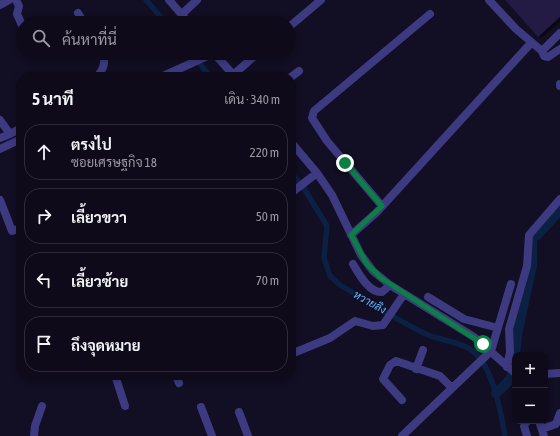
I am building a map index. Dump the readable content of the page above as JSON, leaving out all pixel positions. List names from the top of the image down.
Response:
{
  "water": ["หวายลิง"],
  "page": {
    "search": "ค้นหาที่นี่",
    "heading": ["5 นาที", "เดิน · 340 m"],
    "list": [
      ["ตรงไป", "ซอยเศรษฐกิจ 18", "220 m"],
      ["เลี้ยวขวา", "50 m"],
      ["เลี้ยวซ้าย", "70 m"],
      "ถึงจุดหมาย"
    ],
    "map_buttons": ["+", "−"]
  }
}
